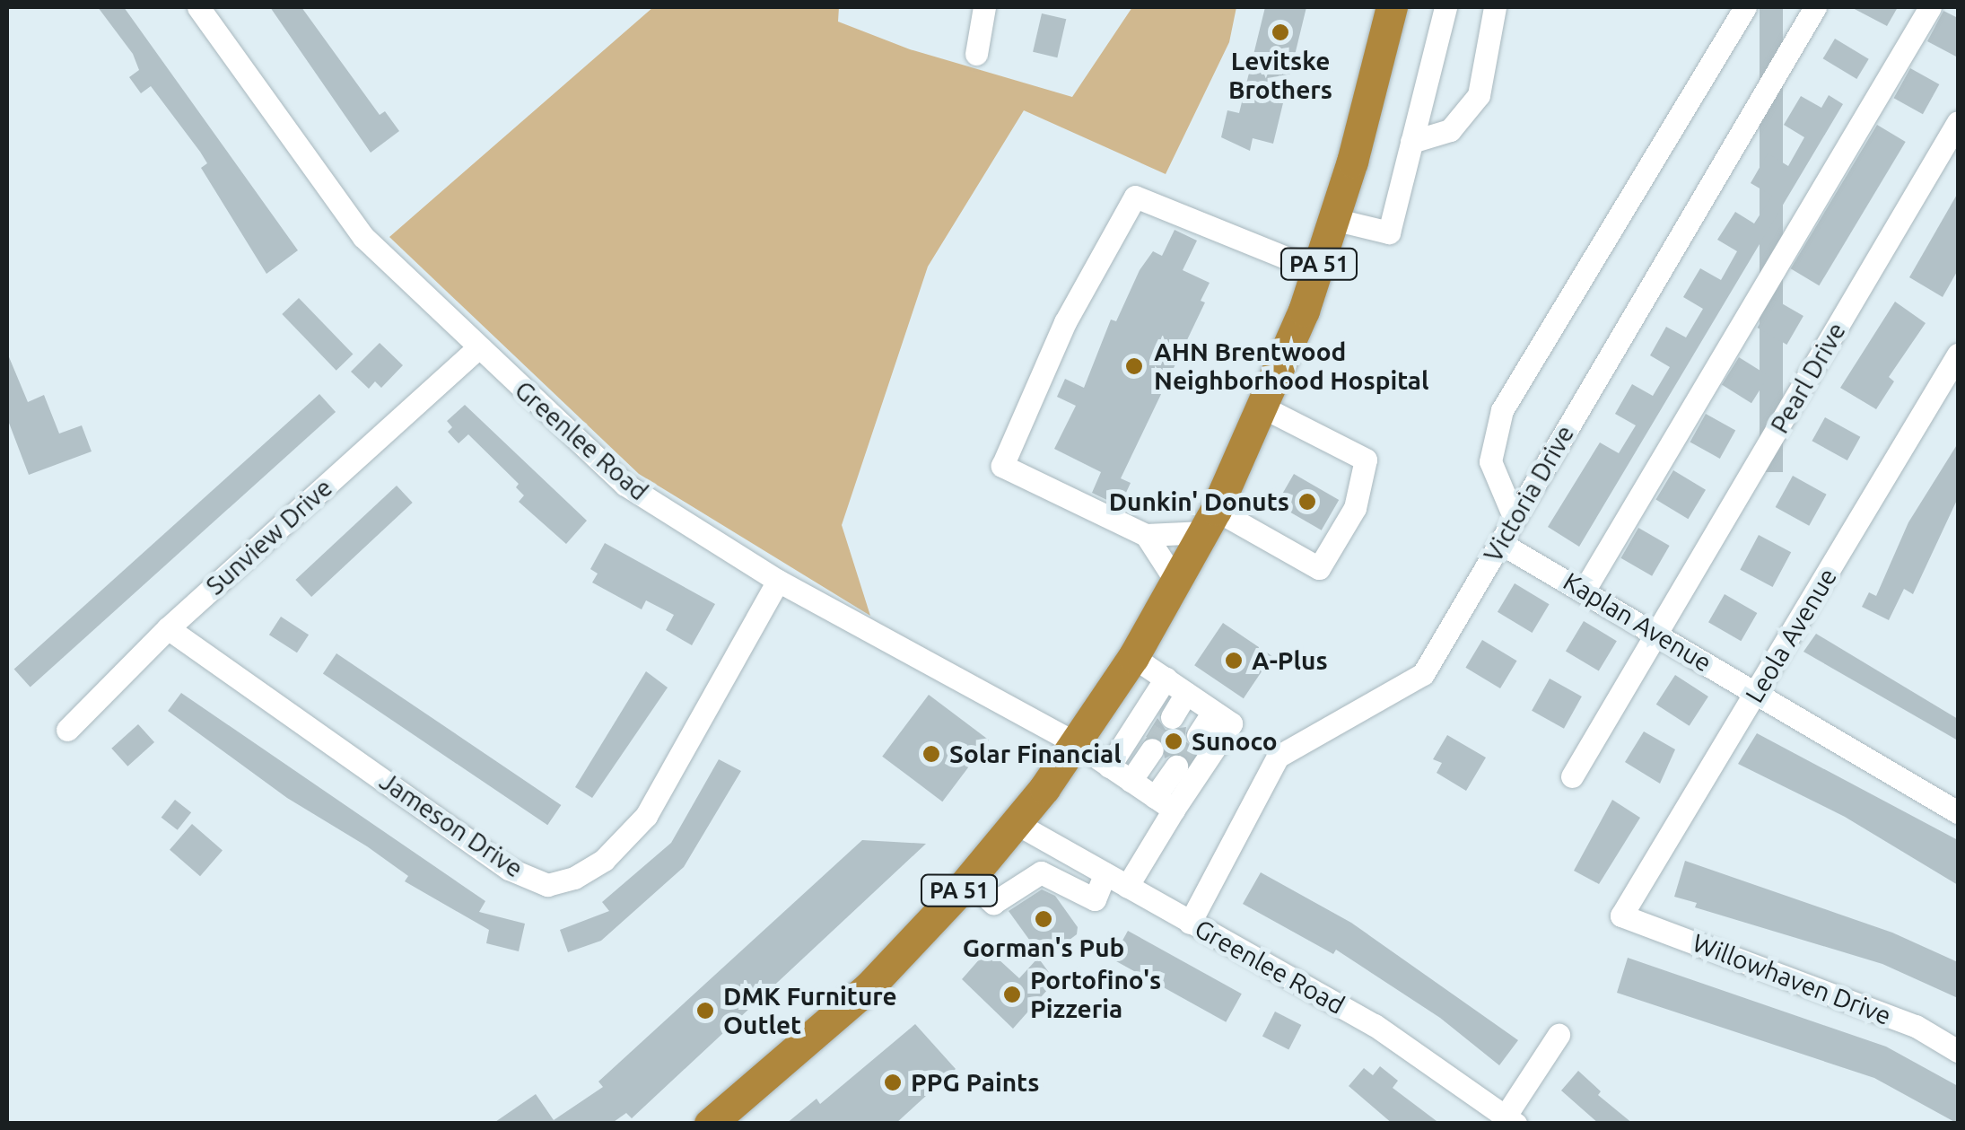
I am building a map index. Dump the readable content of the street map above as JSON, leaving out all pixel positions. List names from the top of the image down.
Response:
{
  "streets": {
    "highway": ["PA 51"],
    "street": [
      "Pearl Drive",
      "Greenlee Road",
      "Victoria Drive",
      "Sunview Drive",
      "Kaplan Avenue",
      "Leola Avenue",
      "Jameson Drive",
      "Willowhaven Drive"
    ]
  },
  "crossings": [
    ["PA 51", "Greenlee Road"],
    ["Pearl Drive", "Kaplan Avenue"],
    ["Greenlee Road", "Victoria Drive"],
    ["Greenlee Road", "Sunview Drive"],
    ["Greenlee Road", "Jameson Drive"],
    ["Victoria Drive", "Kaplan Avenue"],
    ["Sunview Drive", "Jameson Drive"],
    ["Kaplan Avenue", "Leola Avenue"],
    ["Leola Avenue", "Willowhaven Drive"]
  ],
  "places": [
    "Levitske Brothers",
    "AHN Brentwood Neighborhood Hospital",
    "Dunkin' Donuts",
    "A-Plus",
    "Sunoco",
    "Solar Financial",
    "Gorman's Pub",
    "Portofino's Pizzeria",
    "DMK Furniture Outlet",
    "PPG Paints"
  ]
}
